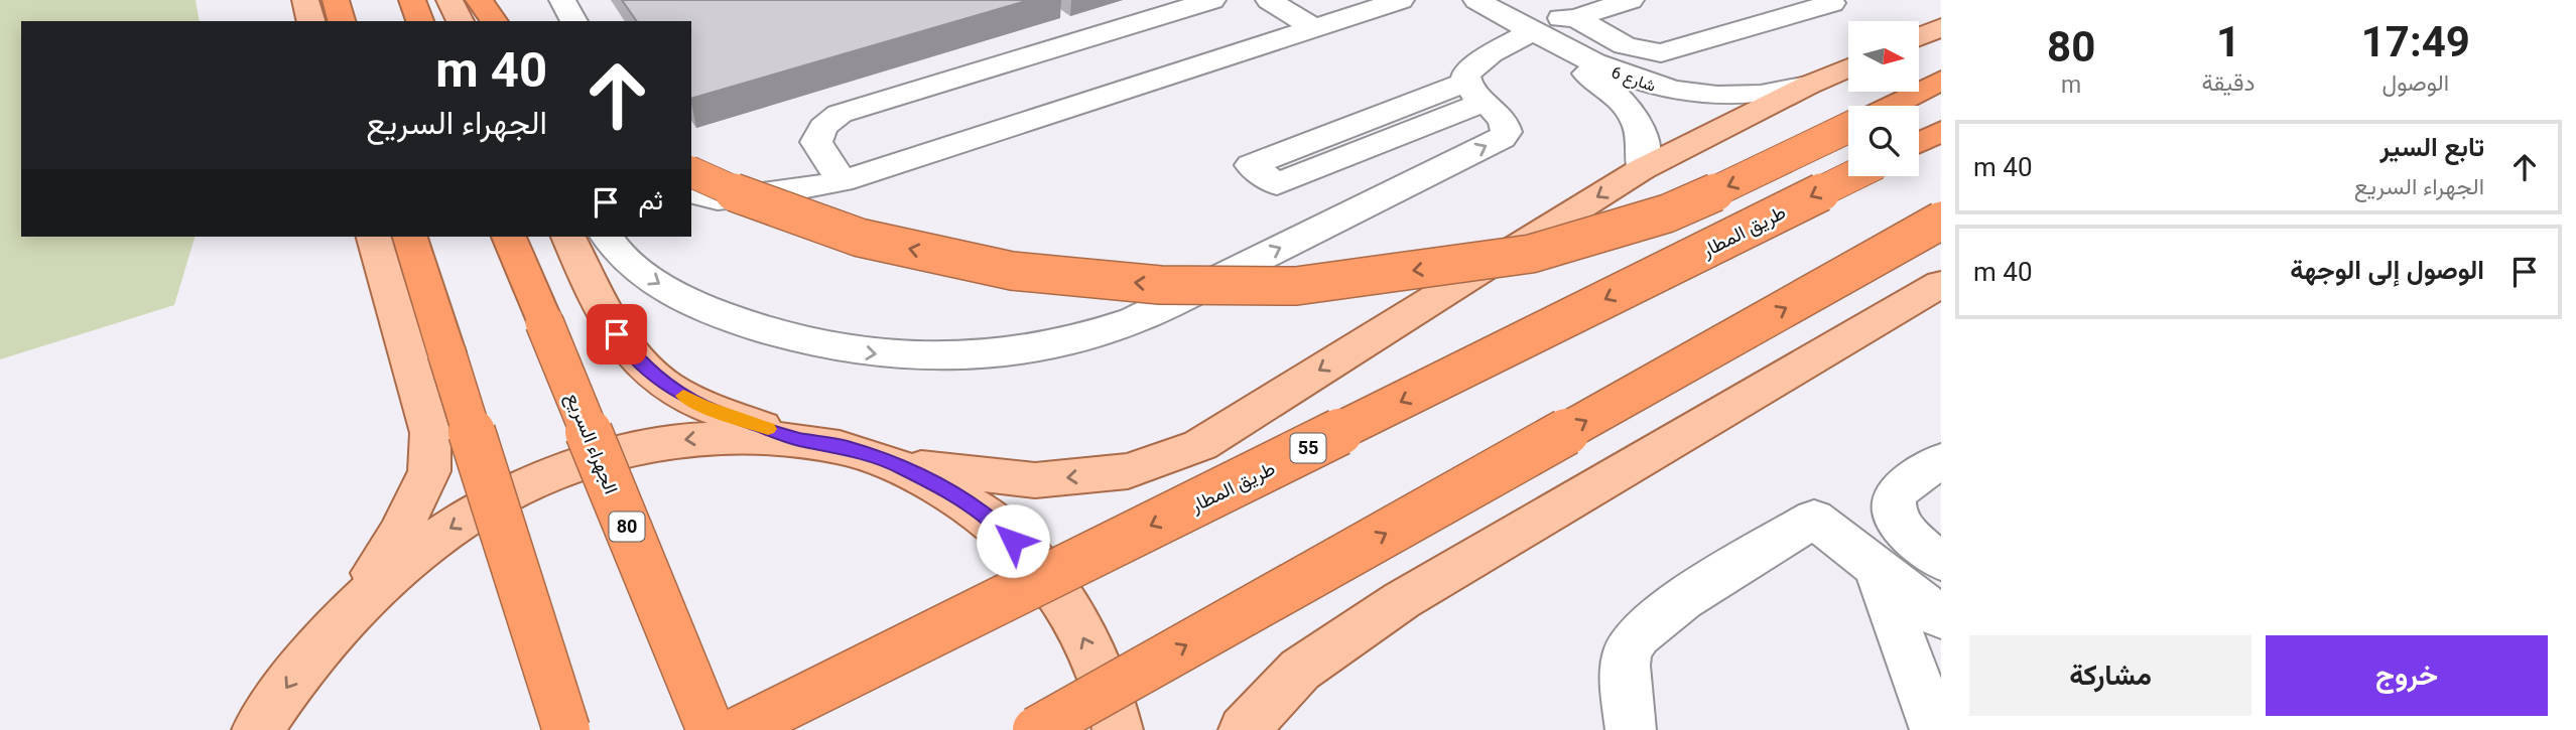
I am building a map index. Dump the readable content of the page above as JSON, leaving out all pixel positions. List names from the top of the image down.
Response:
{
  "streets": {
    "highway": [
      "طريق المطار",
      "الجهراء السريع",
      "55",
      "80"
    ],
    "street": ["شارع 6"]
  },
  "north": "right",
  "page": {
    "eta": [
      "17:49",
      "الوصول",
      "1",
      "دقيقة",
      "80",
      "m"
    ],
    "turn": ["40 m", "الجهراء السريع"],
    "list": [
      {
        "name": "تابع السير",
        "note": "الجهراء السريع",
        "value": "40 m"
      },
      {
        "name": "الوصول إلى الوجهة",
        "value": "40 m"
      }
    ],
    "then": "ثم",
    "buttons": ["خروج", "مشاركة"]
  }
}
